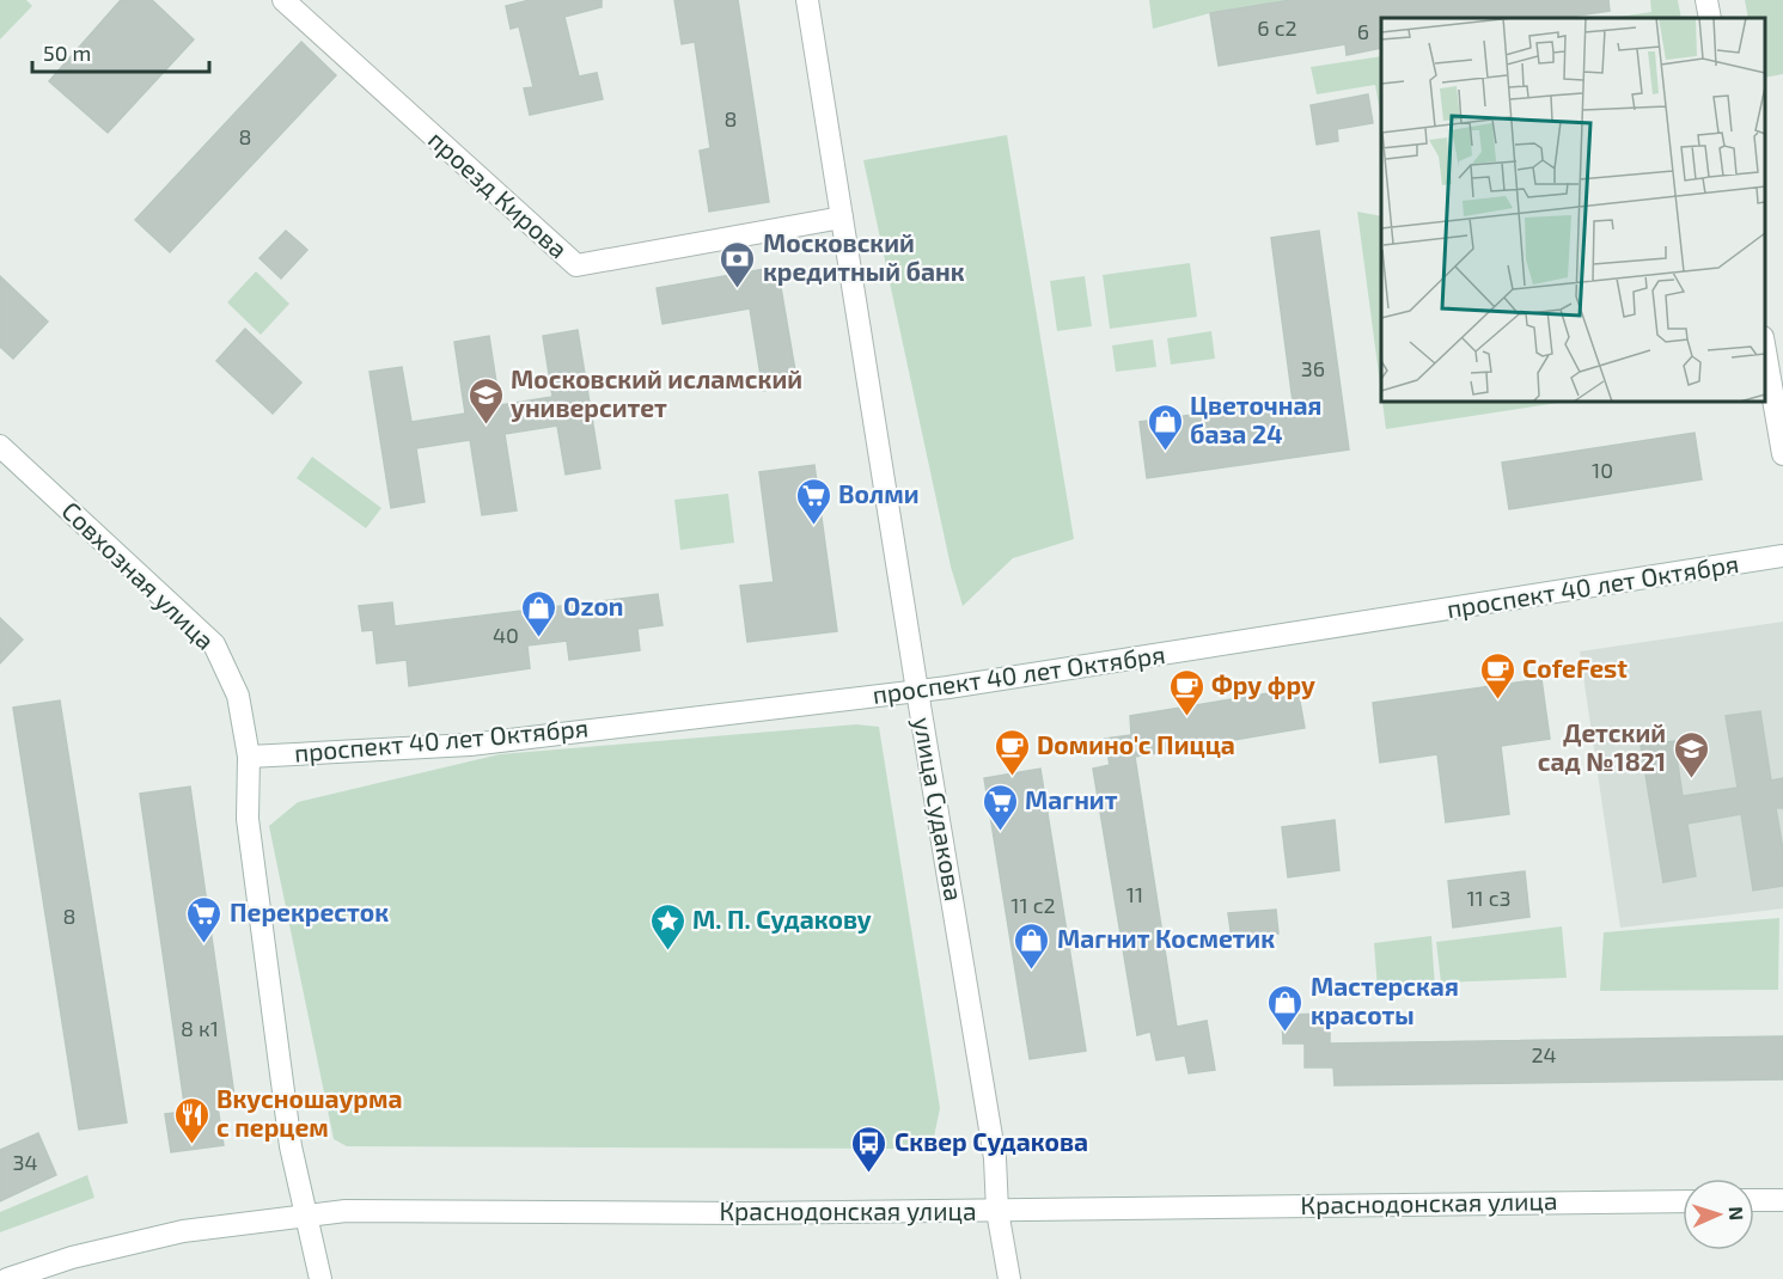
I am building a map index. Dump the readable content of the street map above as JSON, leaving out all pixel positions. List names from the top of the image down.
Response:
{
  "streets": {
    "street": [
      "проезд Кирова",
      "Совхозная улица",
      "проспект 40 лет Октября",
      "улица Судакова",
      "Краснодонская улица"
    ]
  },
  "crossings": [
    ["проезд Кирова", "улица Судакова"],
    ["Совхозная улица", "проспект 40 лет Октября"],
    ["Совхозная улица", "Краснодонская улица"],
    ["проспект 40 лет Октября", "улица Судакова"],
    ["улица Судакова", "Краснодонская улица"]
  ],
  "places": {
    "bank": ["Московский кредитный банк"],
    "school or university": ["Московский исламский университет", "Детский сад №1821"],
    "shop": [
      "Цветочная база 24",
      "Ozon",
      "Магнит Косметик",
      "Мастерская красоты"
    ],
    "supermarket": ["Волми", "Магнит", "Перекресток"],
    "cafe": ["CofeFest", "Фру фру", "Dомино'с Пицца"],
    "place": ["М. П. Судакову"],
    "restaurant": ["Вкусношаурма с перцем"],
    "bus stop": ["Сквер Судакова"]
  },
  "house_numbers": [
    "6 с2",
    "6",
    "8",
    "8",
    "36",
    "10",
    "40",
    "11",
    "11 с3",
    "11 с2",
    "8",
    "8 к1",
    "24",
    "34"
  ],
  "scale_bar": "50 m",
  "north": "right"
}
